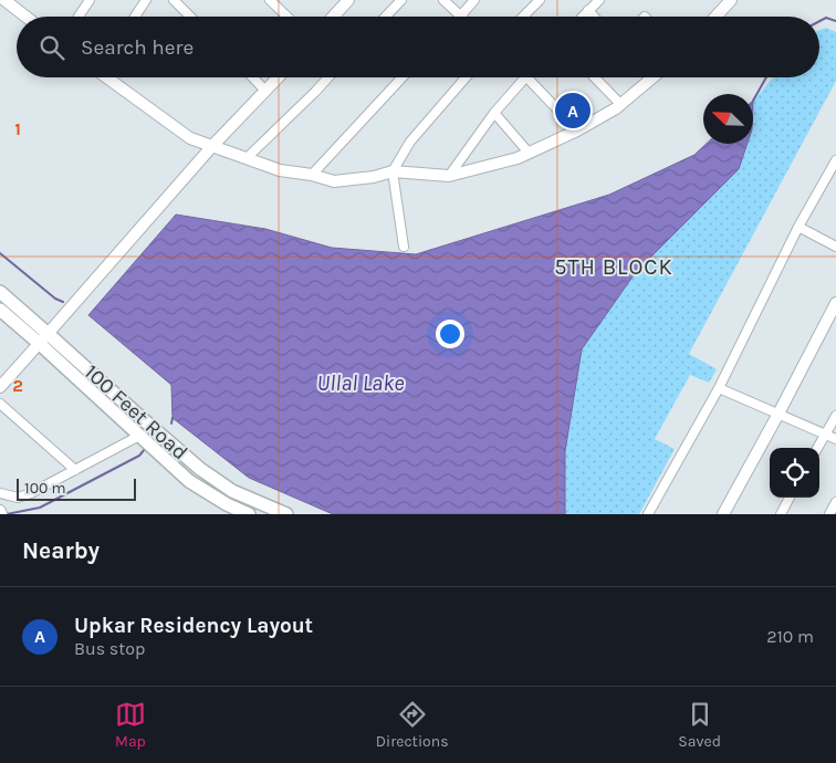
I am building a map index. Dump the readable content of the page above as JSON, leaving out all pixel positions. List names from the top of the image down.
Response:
{
  "streets": {
    "main road": ["100 Feet Road"]
  },
  "districts": ["5TH BLOCK"],
  "water": ["Ullal Lake"],
  "scale_bar": "100 m",
  "north": "top left",
  "page": {
    "search": "Search here",
    "pins": "A",
    "scale": "100 m",
    "heading": "Nearby",
    "list": [
      {
        "mark": "A",
        "name": "Upkar Residency Layout",
        "note": "Bus stop",
        "value": "210 m"
      }
    ],
    "nav": ["Map", "Directions", "Saved"]
  },
  "grid": {
    "rows": ["1", "2"]
  }
}
